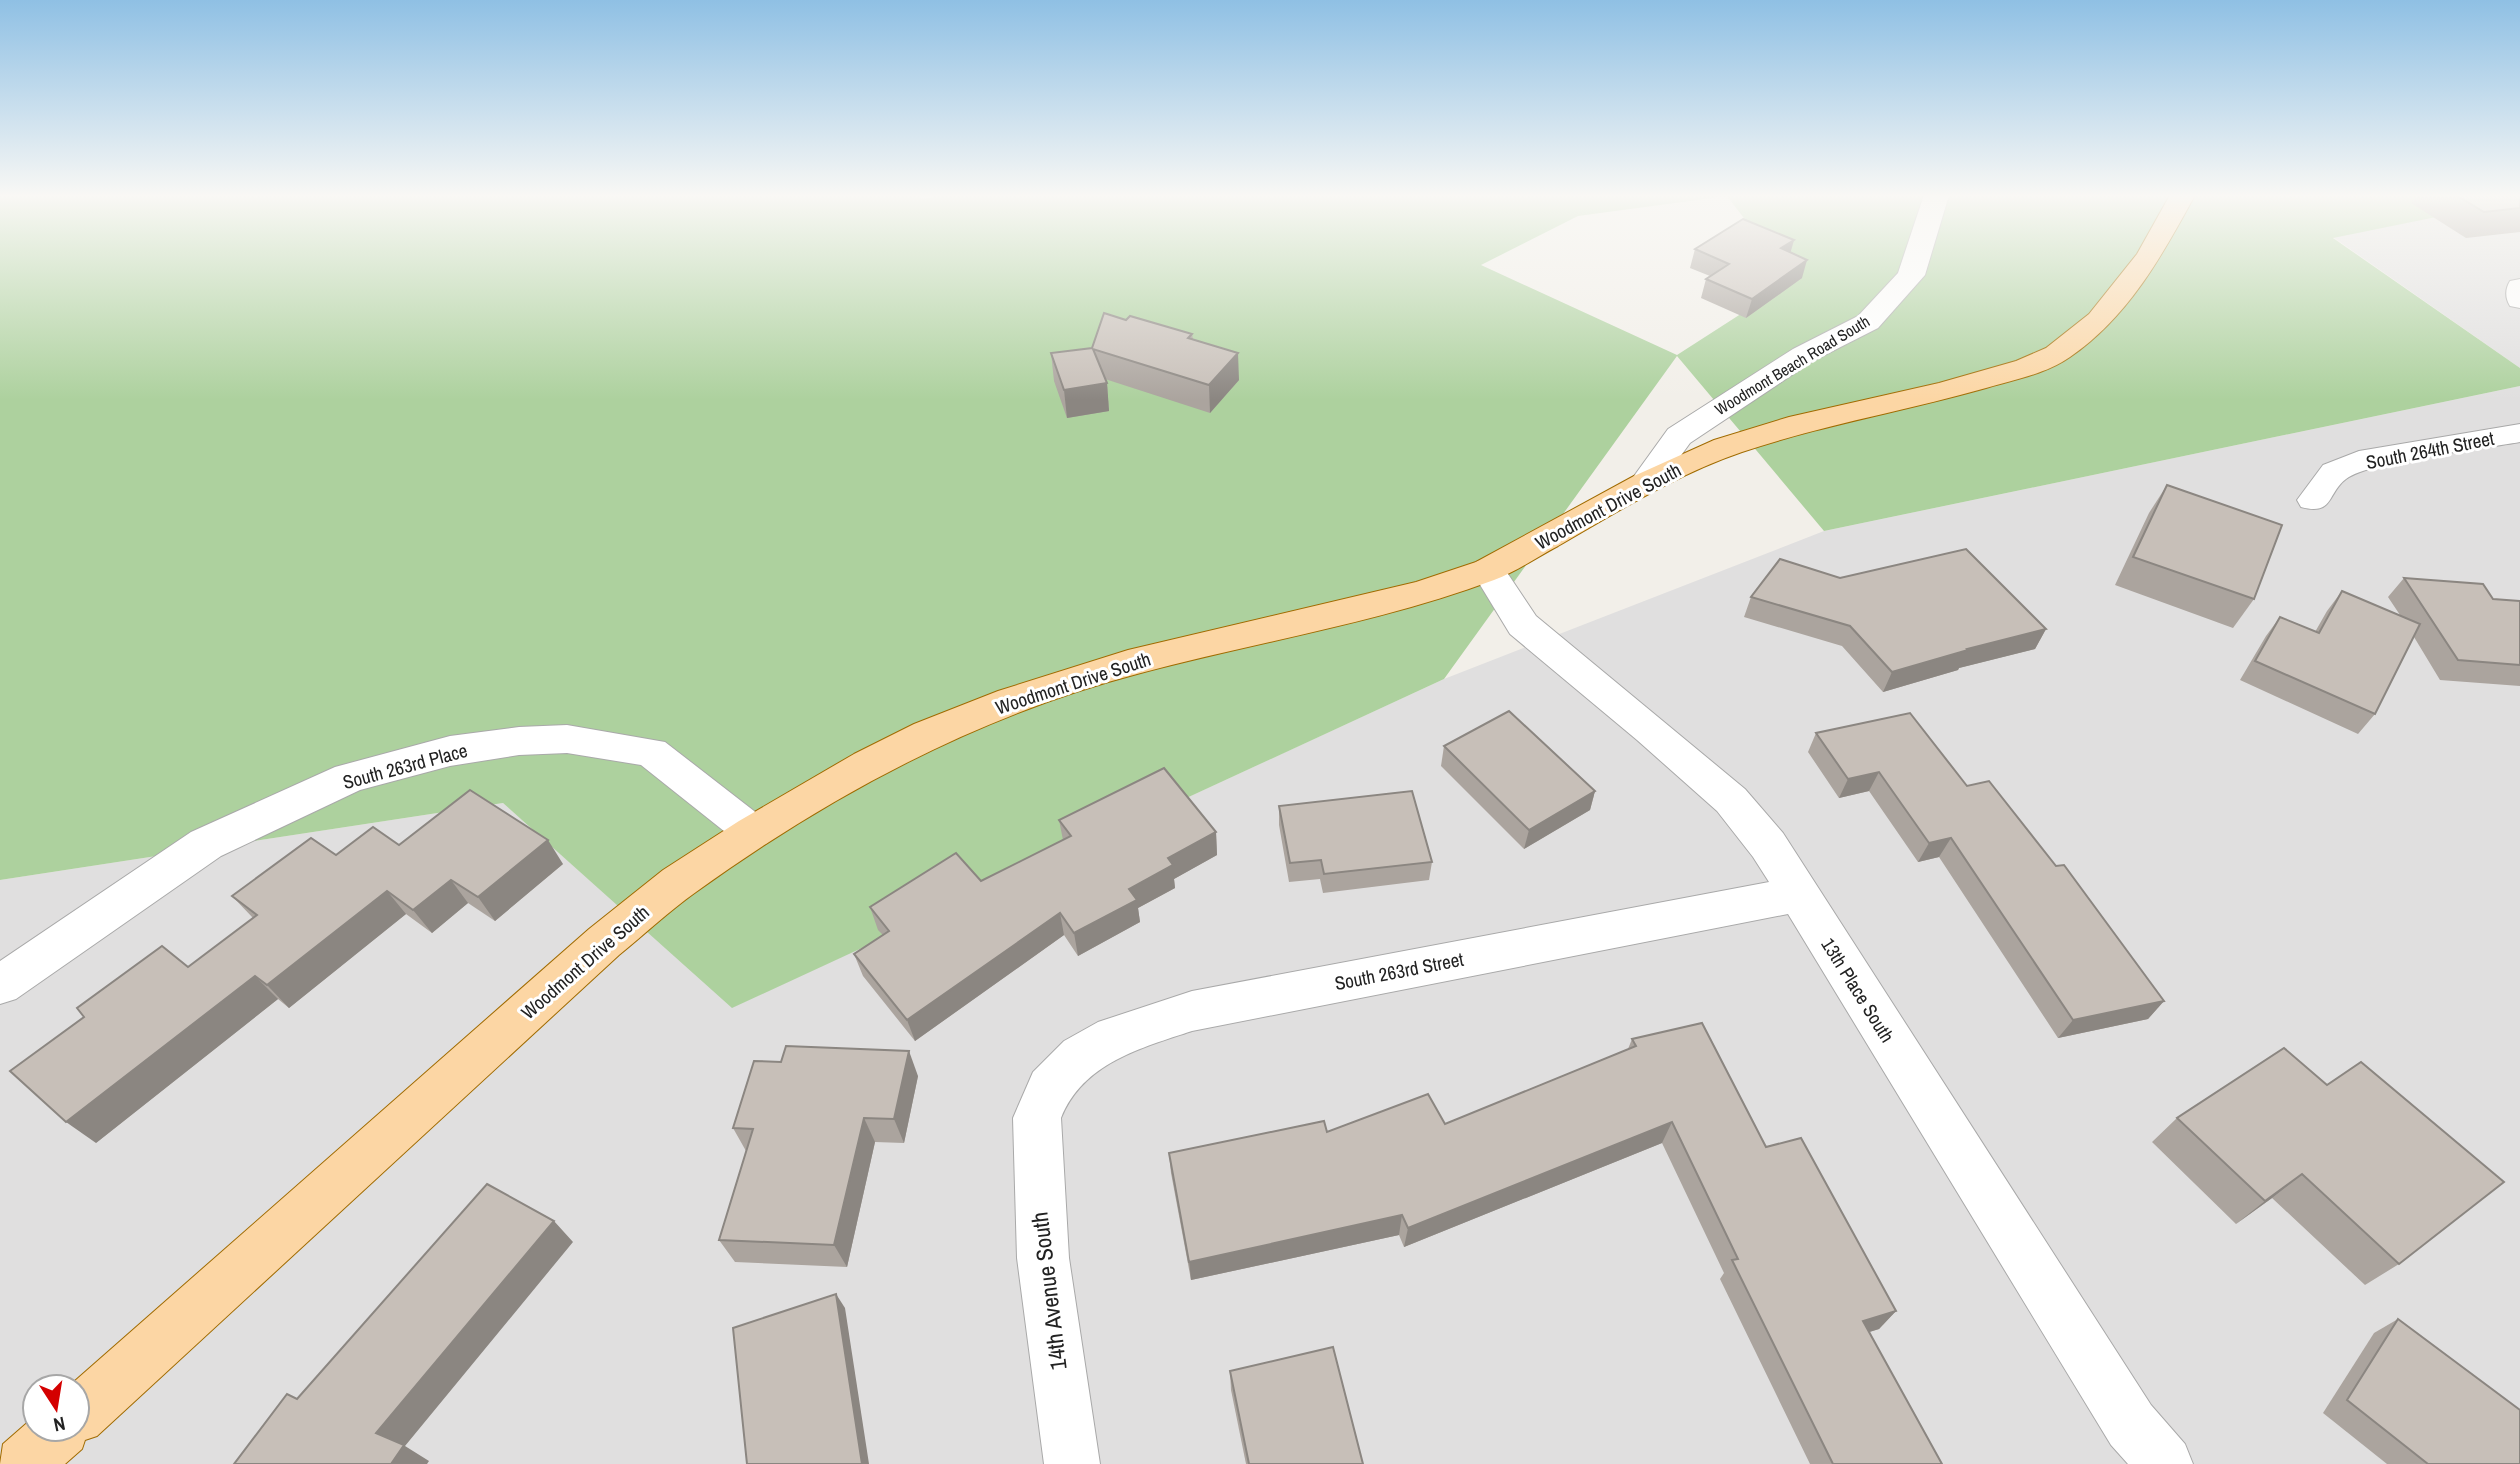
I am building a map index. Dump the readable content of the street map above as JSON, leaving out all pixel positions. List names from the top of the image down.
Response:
{
  "streets": {
    "main road": ["Woodmont Drive South"],
    "street": [
      "Woodmont Beach Road South",
      "South 264th Street",
      "South 263rd Place",
      "South 263rd Street",
      "13th Place South",
      "14th Avenue South"
    ]
  },
  "crossings": [
    ["Woodmont Beach Road South", "Woodmont Drive South"],
    ["Woodmont Drive South", "South 263rd Place"],
    ["Woodmont Drive South", "13th Place South"],
    ["South 263rd Street", "13th Place South"],
    ["South 263rd Street", "14th Avenue South"]
  ],
  "north": "bottom"
}
